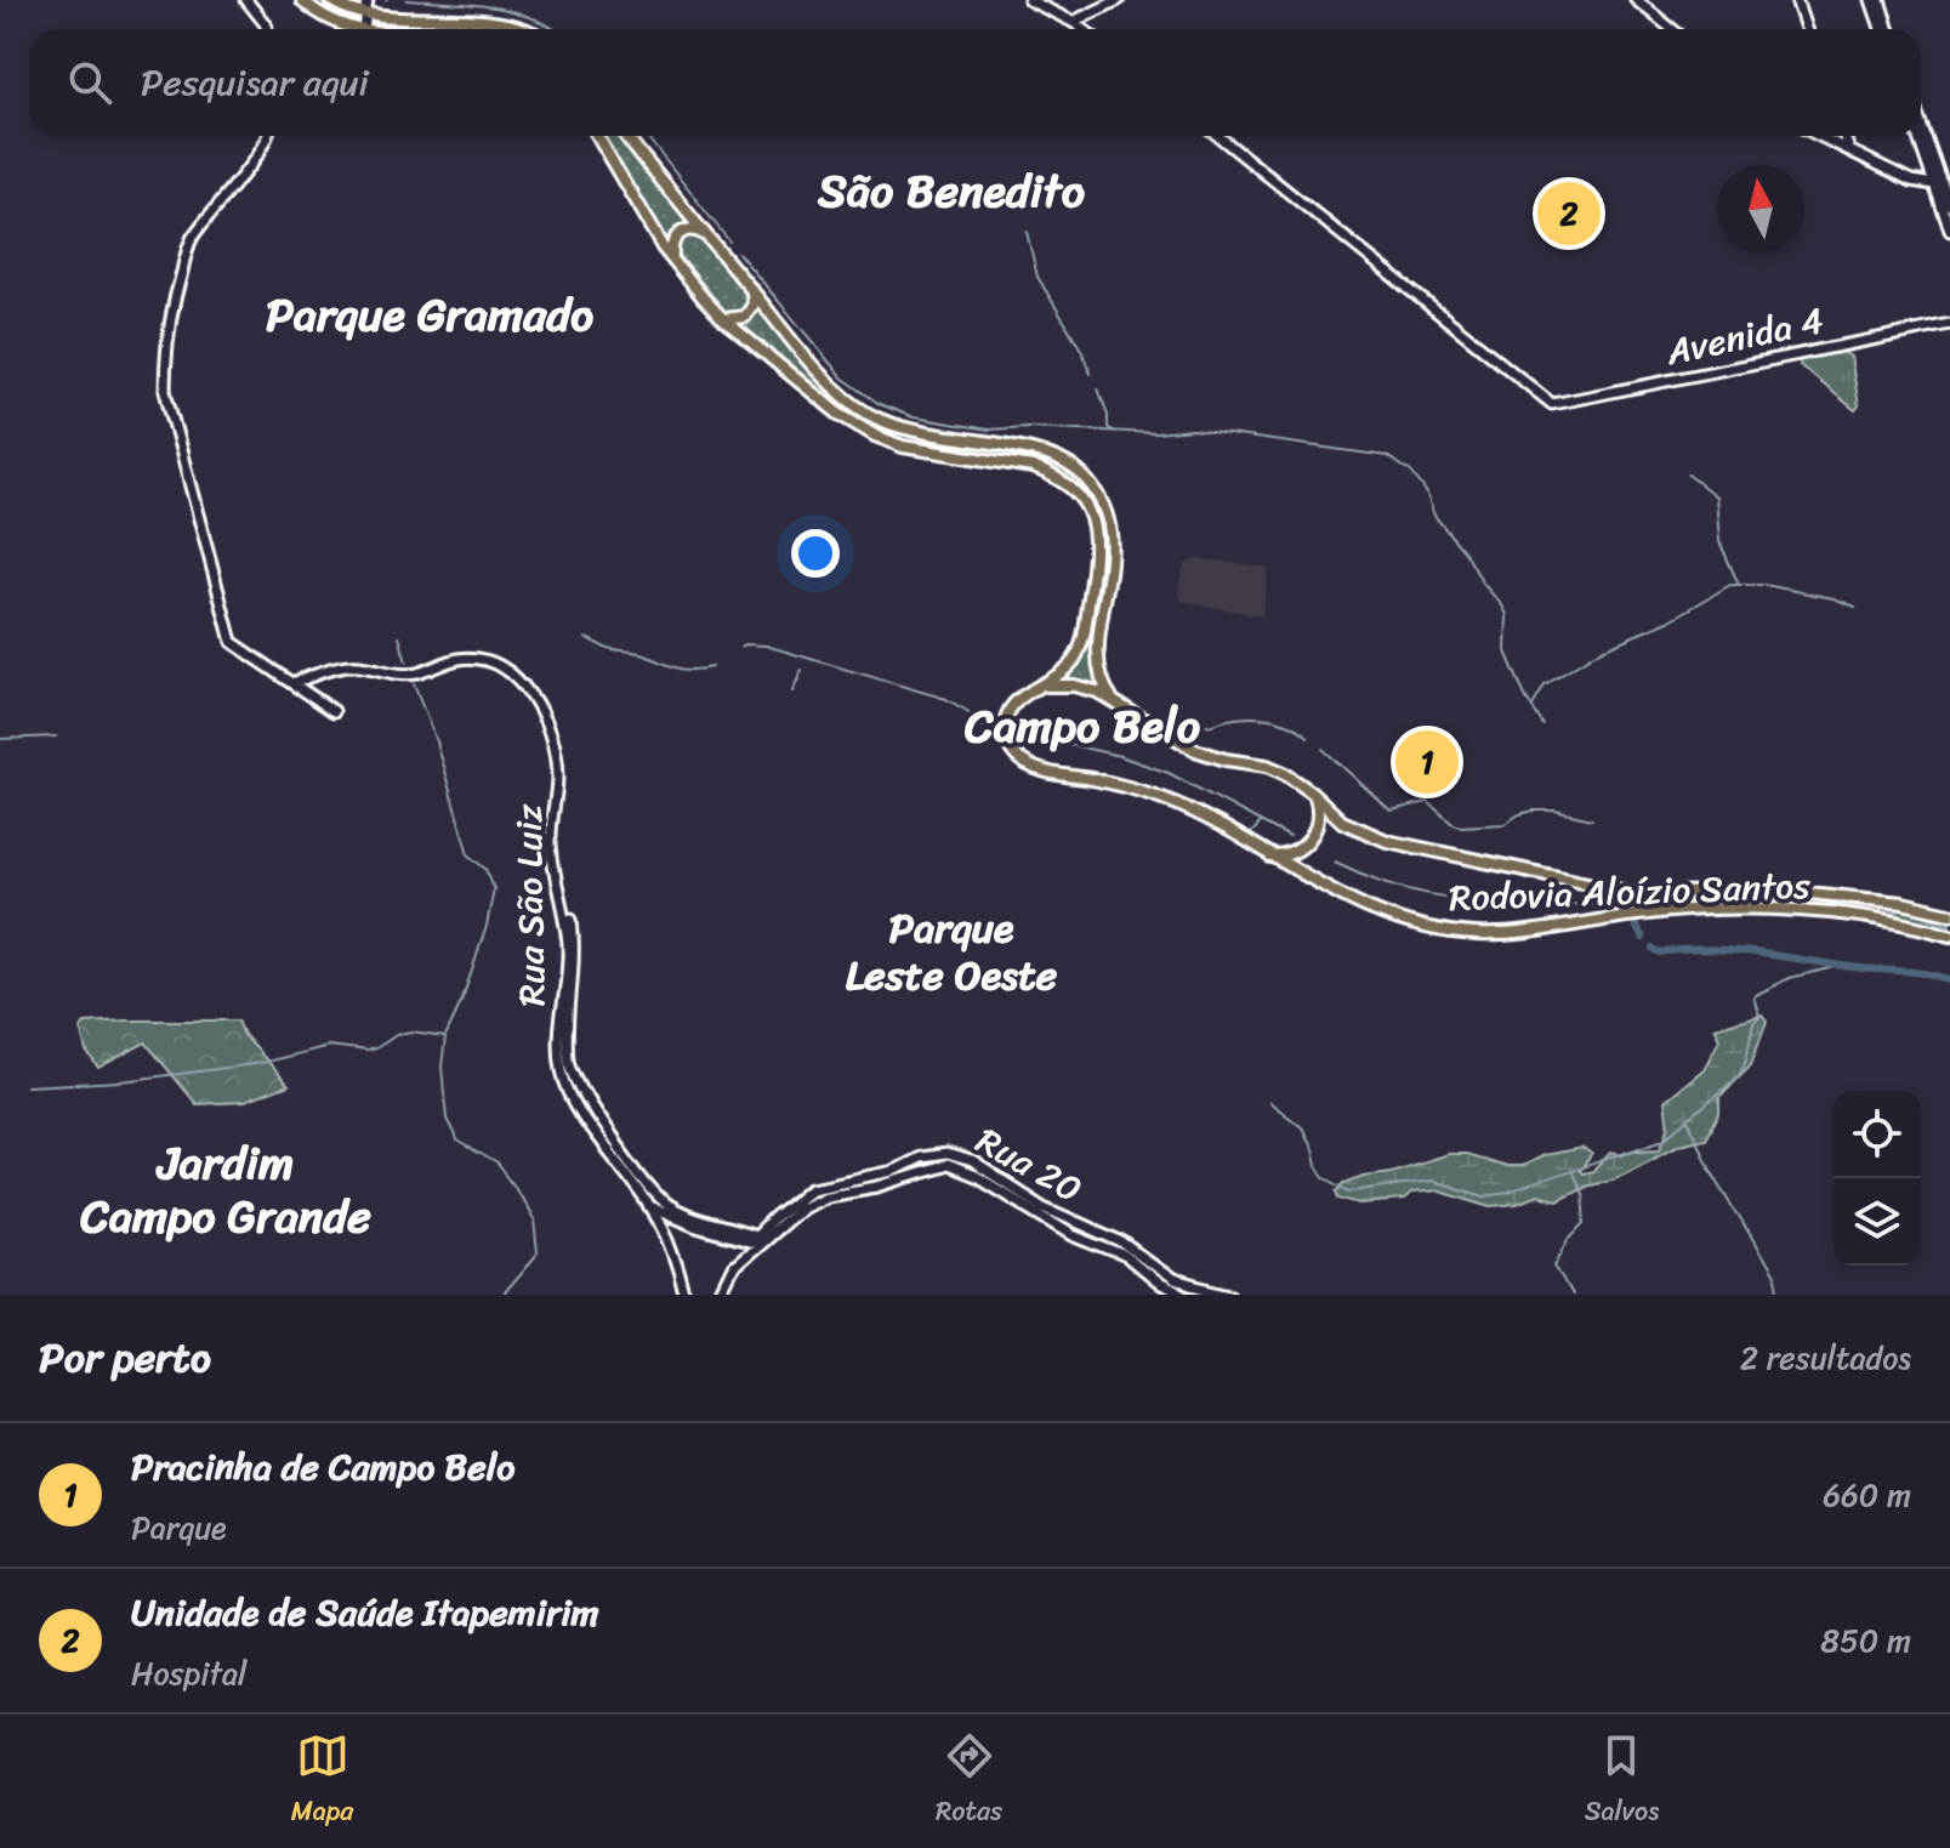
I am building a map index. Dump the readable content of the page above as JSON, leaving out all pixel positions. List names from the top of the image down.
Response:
{
  "streets": {
    "main road": ["Rodovia Aloízio Santos"],
    "street": ["Avenida 4", "Rua São Luiz", "Rua 20"]
  },
  "crossings": [
    ["Rua São Luiz", "Rua 20"]
  ],
  "districts": [
    "São Benedito",
    "Parque Gramado",
    "Campo Belo",
    "Parque Leste Oeste",
    "Jardim Campo Grande"
  ],
  "north": "top",
  "page": {
    "search": "Pesquisar aqui",
    "pins": ["2", "1"],
    "heading": ["Por perto", "2 resultados"],
    "list": [
      {
        "mark": "1",
        "name": "Pracinha de Campo Belo",
        "note": "Parque",
        "value": "660 m"
      },
      {
        "mark": "2",
        "name": "Unidade de Saúde Itapemirim",
        "note": "Hospital",
        "value": "850 m"
      }
    ],
    "nav": ["Mapa", "Rotas", "Salvos"]
  }
}
